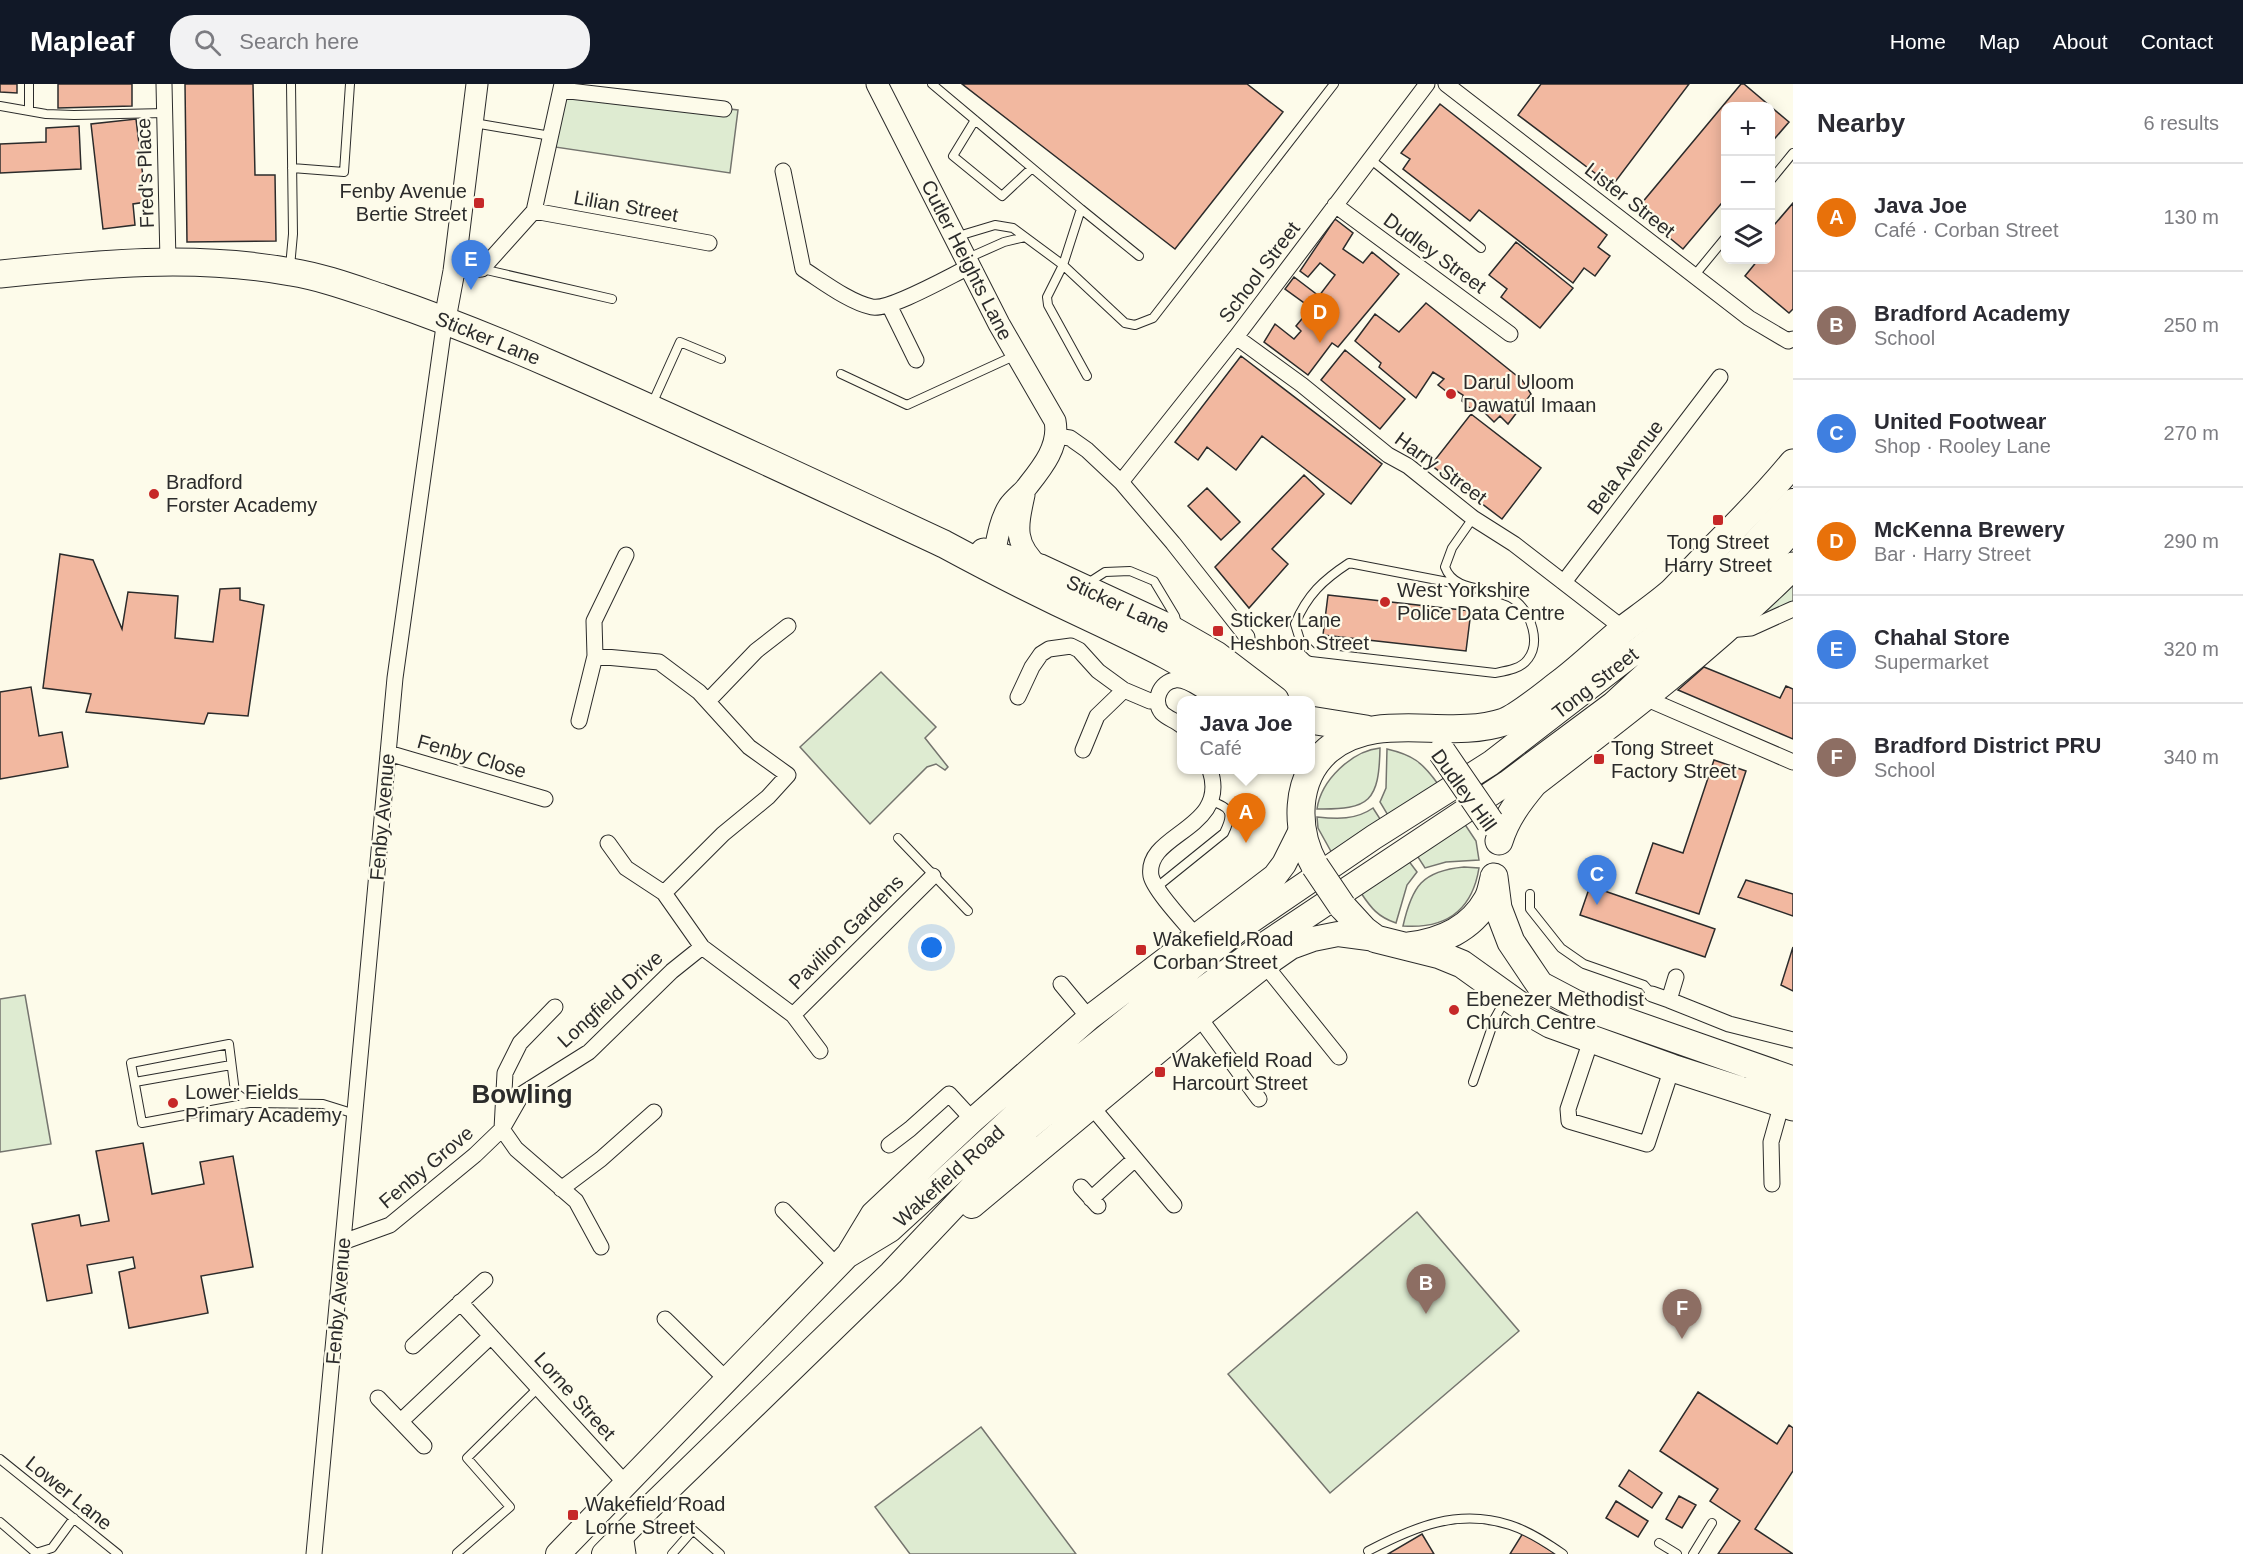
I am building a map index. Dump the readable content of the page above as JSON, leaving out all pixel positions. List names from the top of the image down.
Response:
{
  "streets": {
    "highway": ["Sticker Lane", "Dudley Hill"],
    "main road": ["Tong Street", "Wakefield Road"],
    "street": [
      "Fred's Place",
      "Lister Street",
      "Lilian Street",
      "Dudley Street",
      "Cutler Heights Lane",
      "School Street",
      "Bela Avenue",
      "Harry Street",
      "Fenby Close",
      "Fenby Avenue",
      "Pavilion Gardens",
      "Longfield Drive",
      "Fenby Grove",
      "Lorne Street"
    ],
    "lane": ["Lower Lane"]
  },
  "crossings": [
    ["Fred's Place", "Sticker Lane"],
    ["Dudley Street", "School Street"],
    ["School Street", "Harry Street"],
    ["Sticker Lane", "Fenby Avenue"],
    ["Bela Avenue", "Harry Street"],
    ["Tong Street", "Wakefield Road"],
    ["Fenby Close", "Fenby Avenue"],
    ["Fenby Avenue", "Fenby Grove"],
    ["Pavilion Gardens", "Longfield Drive"],
    ["Longfield Drive", "Fenby Grove"],
    ["Wakefield Road", "Lorne Street"]
  ],
  "districts": ["Bowling"],
  "places": {
    "transit": [
      "Fenby Avenue Bertie Street",
      "Tong Street Harry Street",
      "Sticker Lane Heshbon Street",
      "Tong Street Factory Street",
      "Wakefield Road Corban Street",
      "Wakefield Road Harcourt Street",
      "Wakefield Road Lorne Street"
    ],
    "other": [
      "Darul Uloom Dawatul Imaan",
      "Bradford Forster Academy",
      "West Yorkshire Police Data Centre",
      "Ebenezer Methodist Church Centre",
      "Lower Fields Primary Academy"
    ]
  },
  "page": {
    "header": "Mapleaf",
    "search": "Search here",
    "nav": [
      "Home",
      "Map",
      "About",
      "Contact"
    ],
    "heading": ["Nearby", "6 results"],
    "map_buttons": ["+", "−"],
    "list": [
      {
        "mark": "A",
        "name": "Java Joe",
        "note": "Café · Corban Street",
        "value": "130 m"
      },
      {
        "mark": "B",
        "name": "Bradford Academy",
        "note": "School",
        "value": "250 m"
      },
      {
        "mark": "C",
        "name": "United Footwear",
        "note": "Shop · Rooley Lane",
        "value": "270 m"
      },
      {
        "mark": "D",
        "name": "McKenna Brewery",
        "note": "Bar · Harry Street",
        "value": "290 m"
      },
      {
        "mark": "E",
        "name": "Chahal Store",
        "note": "Supermarket",
        "value": "320 m"
      },
      {
        "mark": "F",
        "name": "Bradford District PRU",
        "note": "School",
        "value": "340 m"
      }
    ],
    "pins": [
      "E",
      "D",
      "A",
      "C",
      "B",
      "F"
    ],
    "popup": ["Java Joe", "Café"]
  }
}
